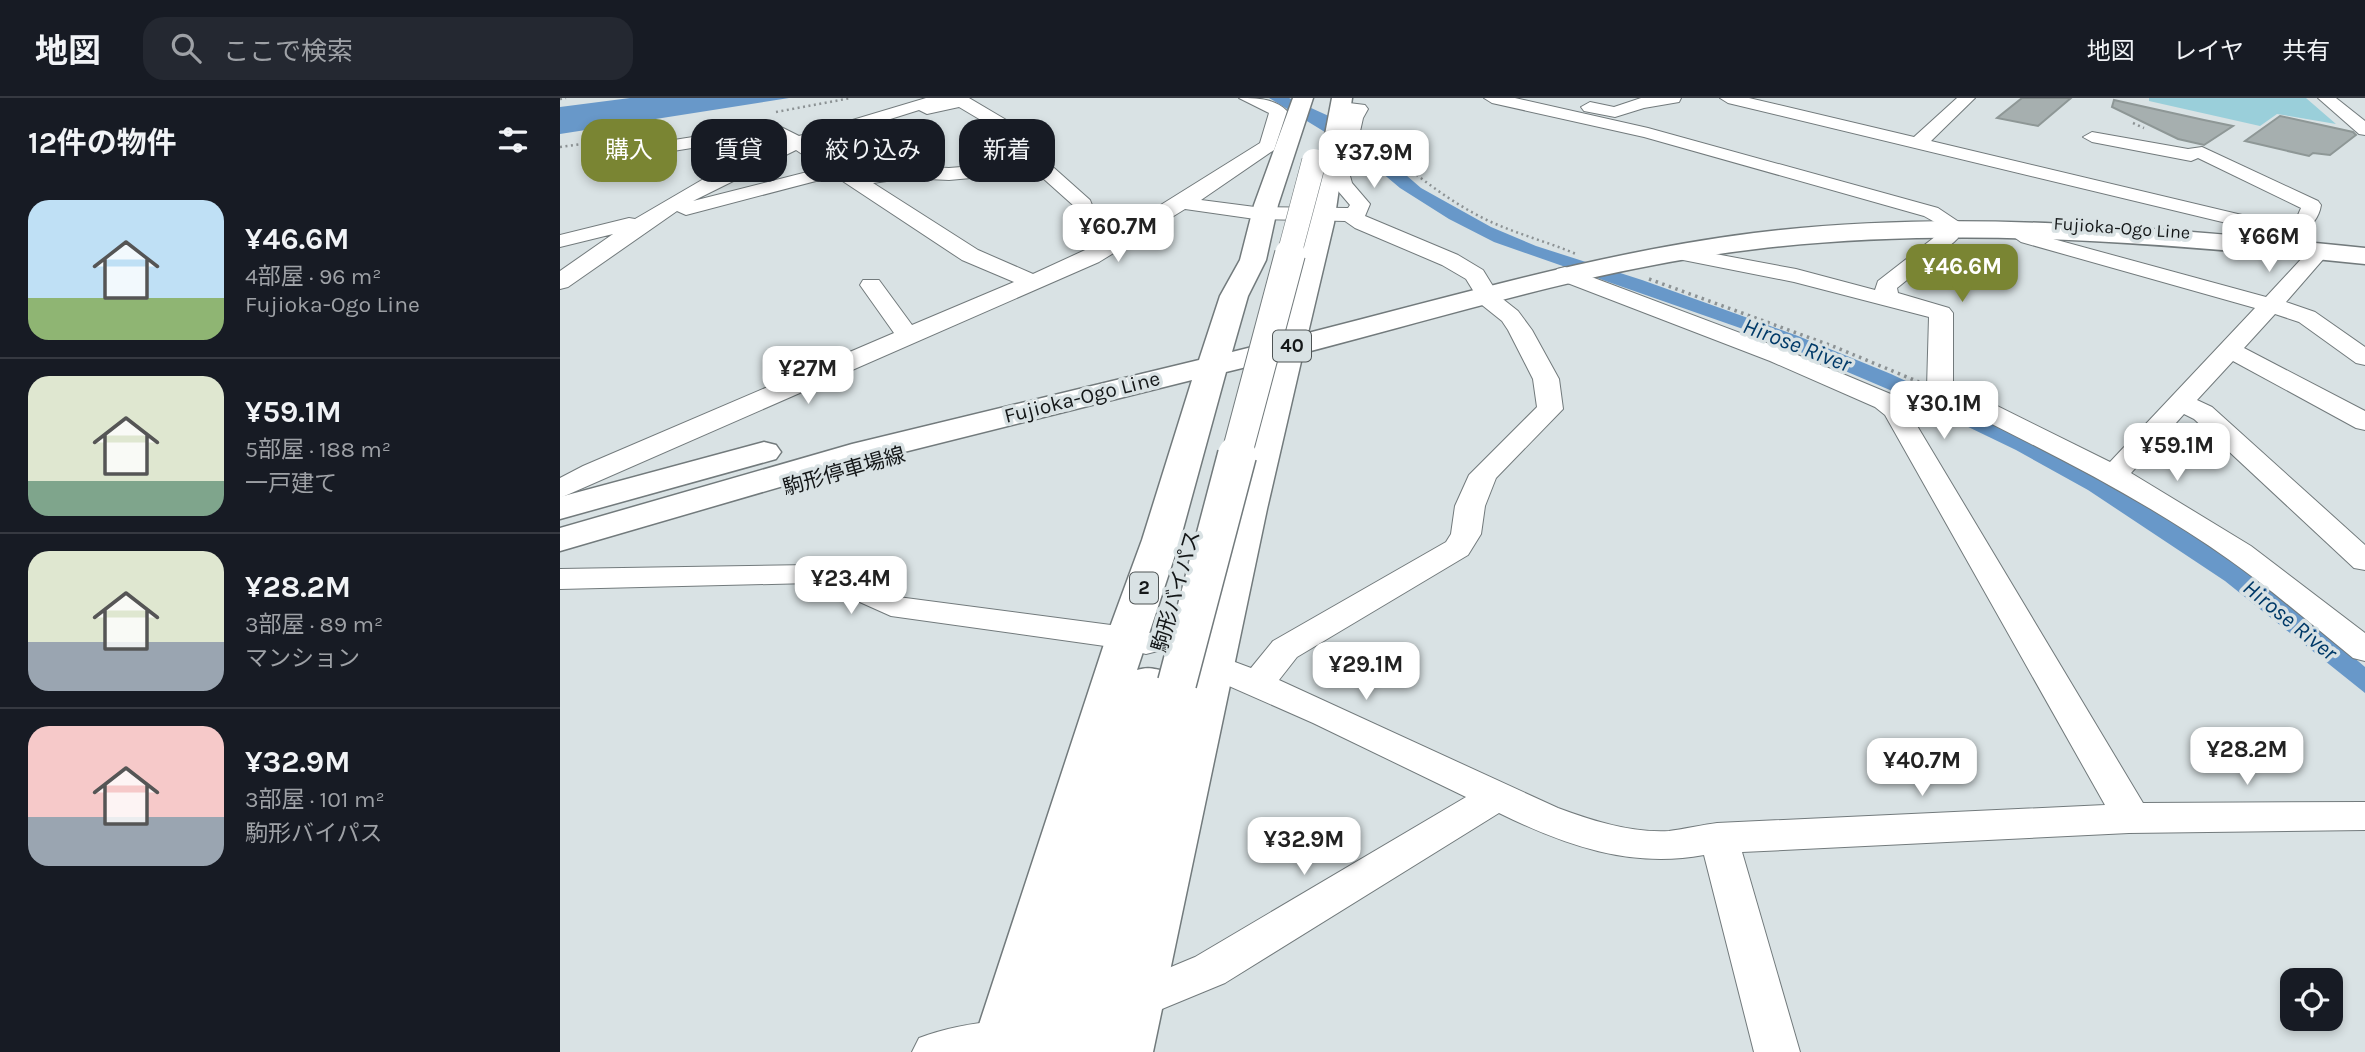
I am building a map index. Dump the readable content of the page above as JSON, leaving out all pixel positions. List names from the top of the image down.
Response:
{
  "streets": {
    "main road": [
      "Fujioka-Ogo Line",
      "40",
      "駒形停車場線",
      "2",
      "駒形バイパス"
    ]
  },
  "crossings": [
    ["Fujioka-Ogo Line", "40"],
    ["Fujioka-Ogo Line", "駒形停車場線"],
    ["Fujioka-Ogo Line", "2"],
    ["40", "駒形停車場線"],
    ["2", "駒形バイパス"]
  ],
  "water": ["Hirose River"],
  "page": {
    "header": "地図",
    "search": "ここで検索",
    "nav": ["地図", "レイヤ", "共有"],
    "heading": "12件の物件",
    "chip": [
      "購入",
      "賃貸",
      "絞り込み",
      "新着"
    ],
    "price": [
      "¥37.9M",
      "¥60.7M",
      "¥66M",
      "¥46.6M",
      "¥27M",
      "¥30.1M",
      "¥59.1M",
      "¥23.4M",
      "¥29.1M",
      "¥28.2M",
      "¥40.7M",
      "¥32.9M"
    ],
    "list": [
      {
        "name": "¥46.6M",
        "note": "4部屋 · 96 m² · Fujioka-Ogo Line"
      },
      {
        "name": "¥59.1M",
        "note": "5部屋 · 188 m² · 一戸建て"
      },
      {
        "name": "¥28.2M",
        "note": "3部屋 · 89 m² · マンション"
      },
      {
        "name": "¥32.9M",
        "note": "3部屋 · 101 m² · 駒形バイパス"
      }
    ]
  }
}
